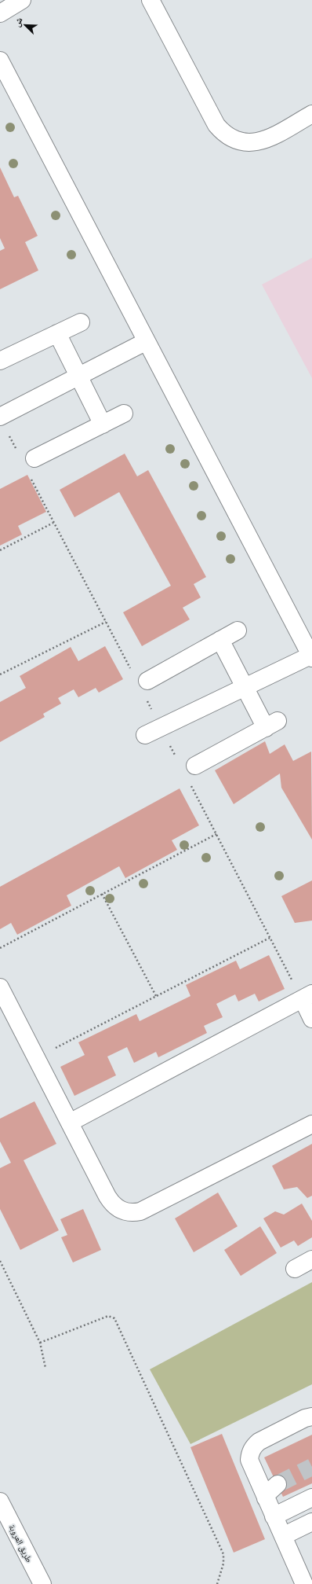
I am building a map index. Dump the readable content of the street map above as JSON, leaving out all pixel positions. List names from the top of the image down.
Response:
{
  "streets": {
    "main road": ["طريق العروبة"]
  },
  "north": "top left"
}
